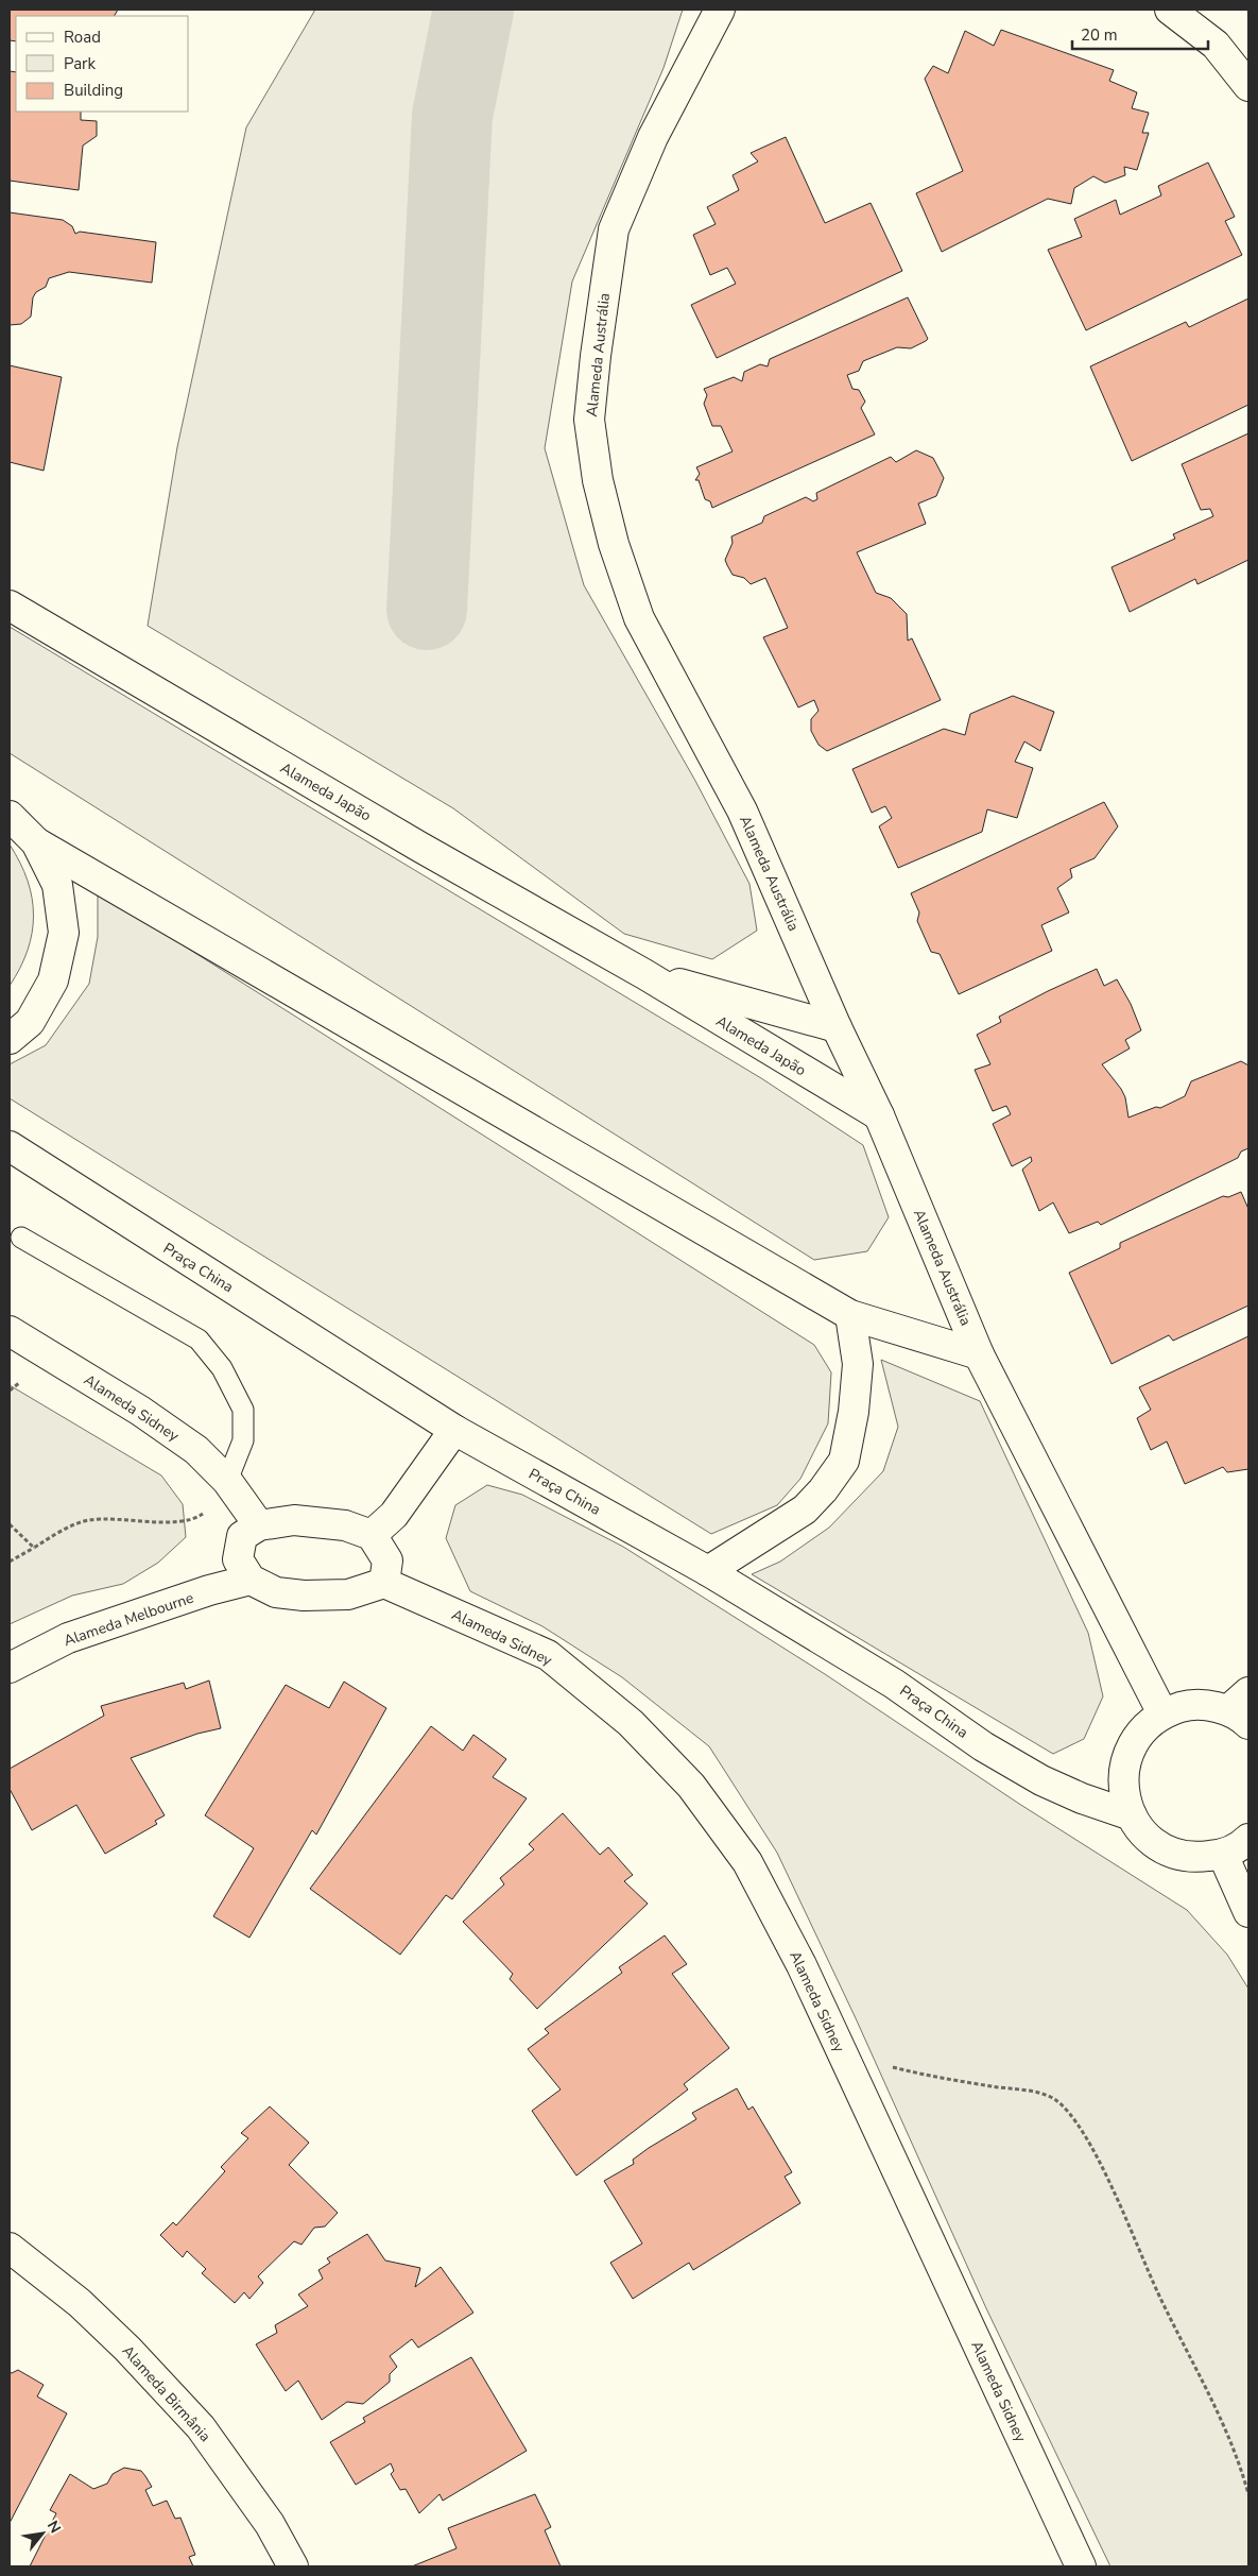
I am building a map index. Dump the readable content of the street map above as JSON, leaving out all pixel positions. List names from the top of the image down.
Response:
{
  "streets": {
    "street": [
      "Alameda Austrália",
      "Alameda Japão",
      "Praça China",
      "Alameda Sidney",
      "Alameda Melbourne",
      "Alameda Birmânia"
    ]
  },
  "crossings": [
    ["Alameda Austrália", "Alameda Japão"]
  ],
  "legend": ["Road", "Park", "Building"],
  "scale_bar": "20 m",
  "north": "top right"
}
